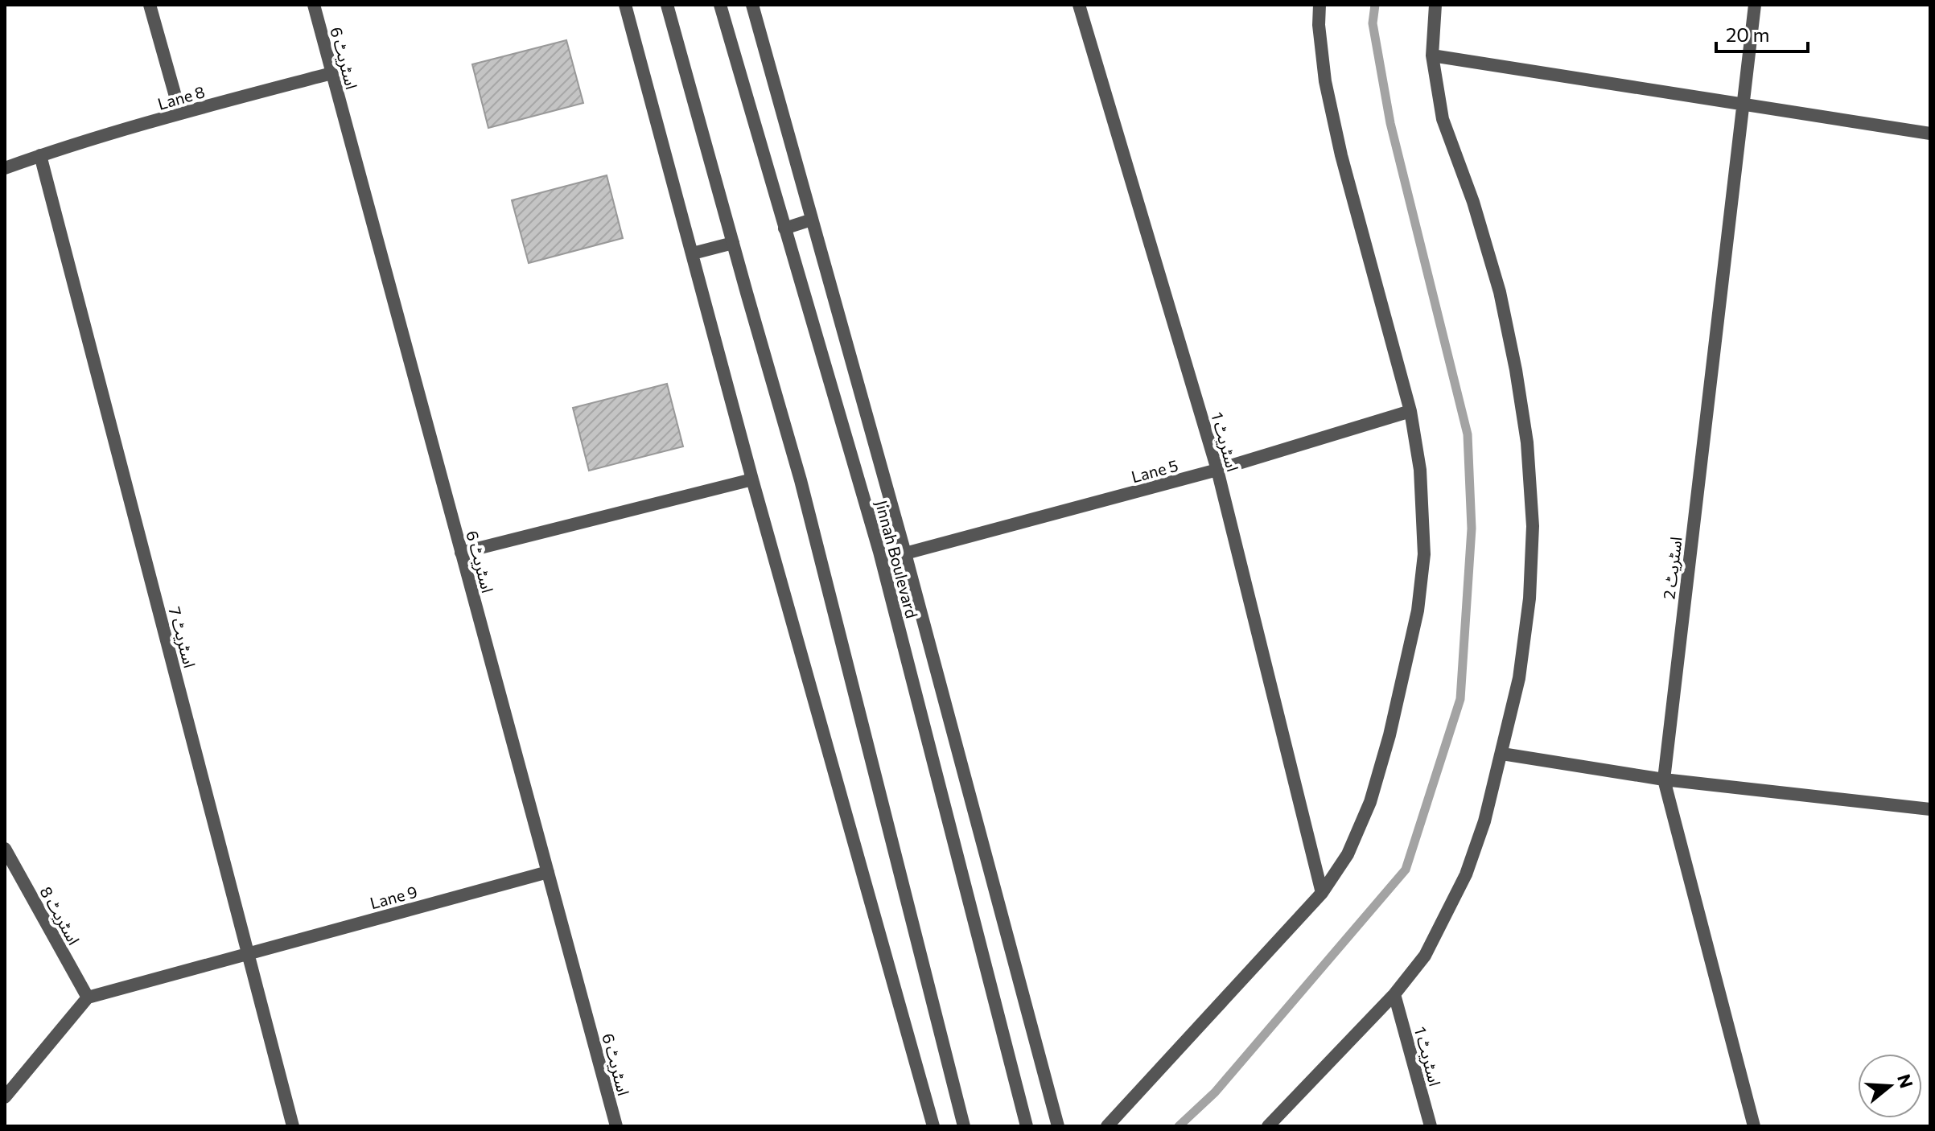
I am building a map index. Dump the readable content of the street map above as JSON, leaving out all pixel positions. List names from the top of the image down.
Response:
{
  "streets": {
    "street": [
      "اسٹریٹ 6",
      "Lane 8",
      "اسٹریٹ 1",
      "Lane 5",
      "Jinnah Boulevard",
      "اسٹریٹ 2",
      "اسٹریٹ 7",
      "Lane 9",
      "اسٹریٹ 8"
    ]
  },
  "crossings": [
    ["اسٹریٹ 6", "Lane 8"],
    ["اسٹریٹ 6", "Lane 9"],
    ["Lane 8", "اسٹریٹ 7"],
    ["اسٹریٹ 1", "Lane 5"],
    ["اسٹریٹ 7", "Lane 9"]
  ],
  "scale_bar": "20 m",
  "north": "right"
}
